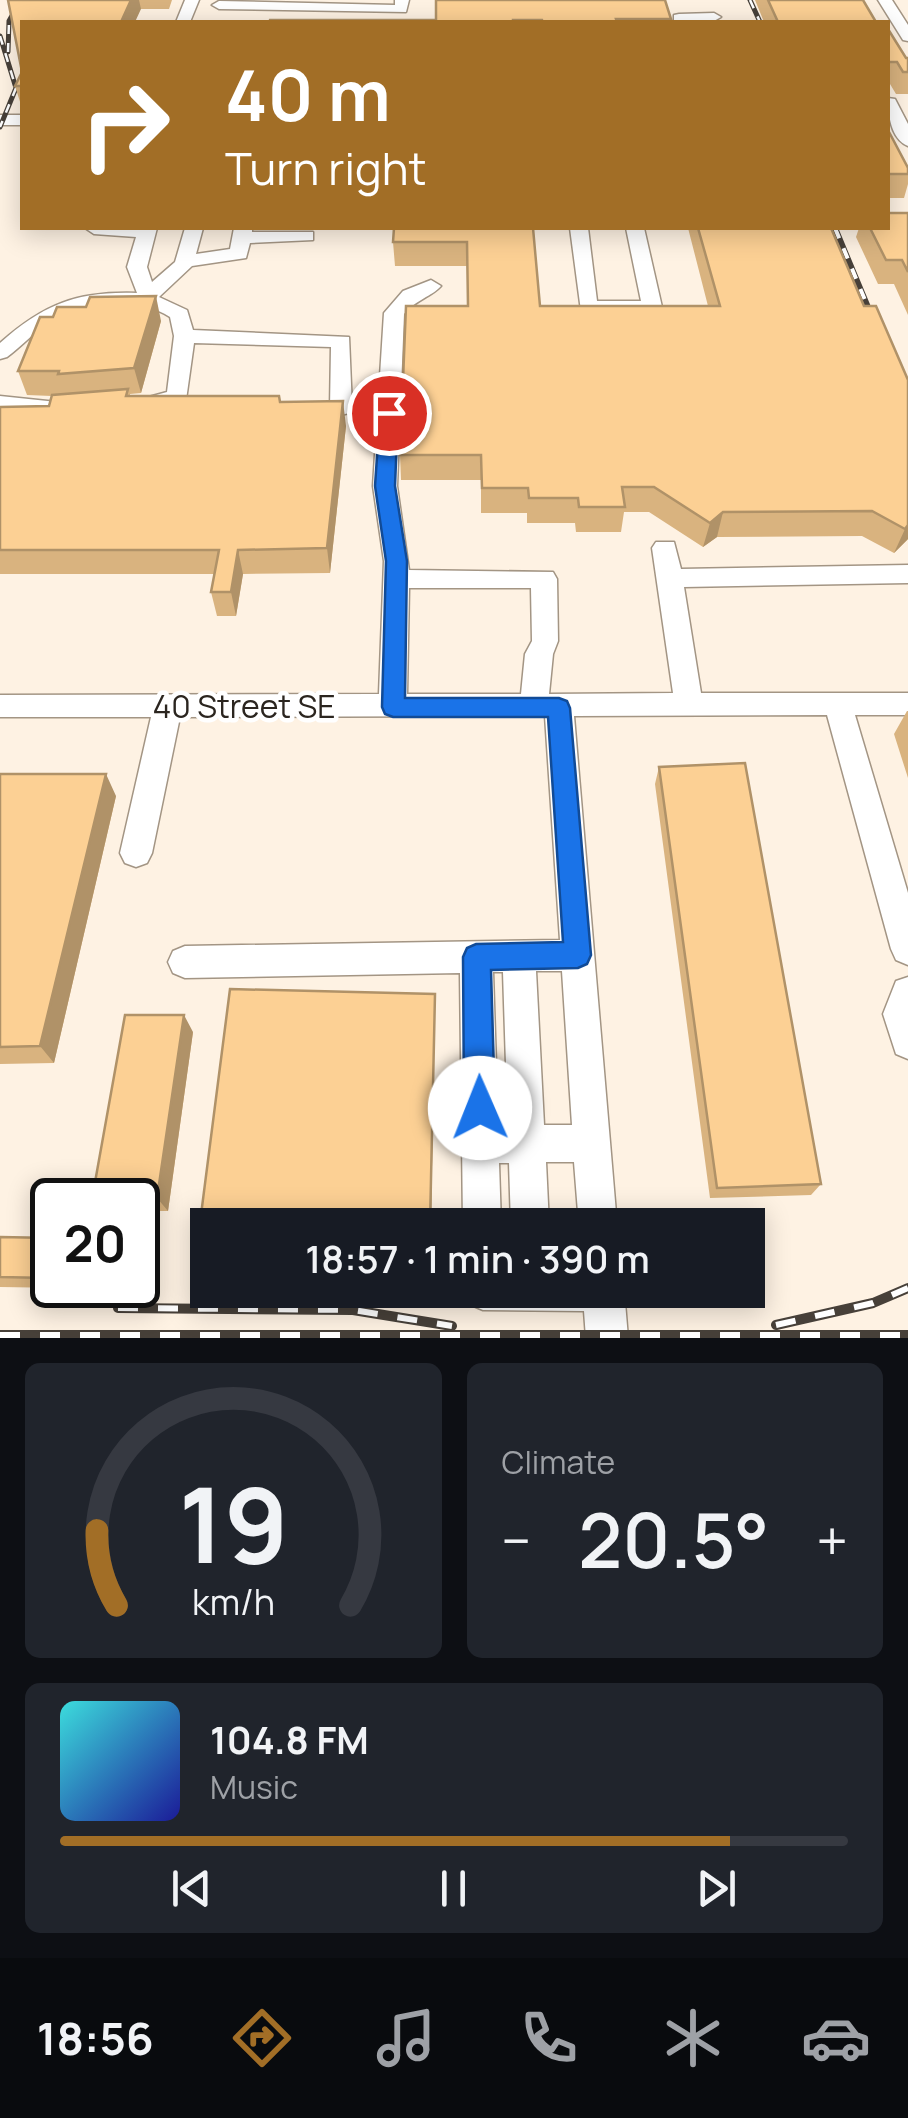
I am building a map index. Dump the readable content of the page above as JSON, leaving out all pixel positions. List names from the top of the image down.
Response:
{
  "streets": {
    "street": ["40 Street SE"]
  },
  "page": {
    "turn": ["40 m", "Turn right"],
    "limit": "20",
    "trip": "18:57 · 1 min · 390 m",
    "tile": "Climate",
    "heat": ["−", "20.5°", "+"],
    "song": ["104.8 FM", "Music"],
    "tabs": "18:56",
    "gauge": ["19", "km/h"]
  }
}
